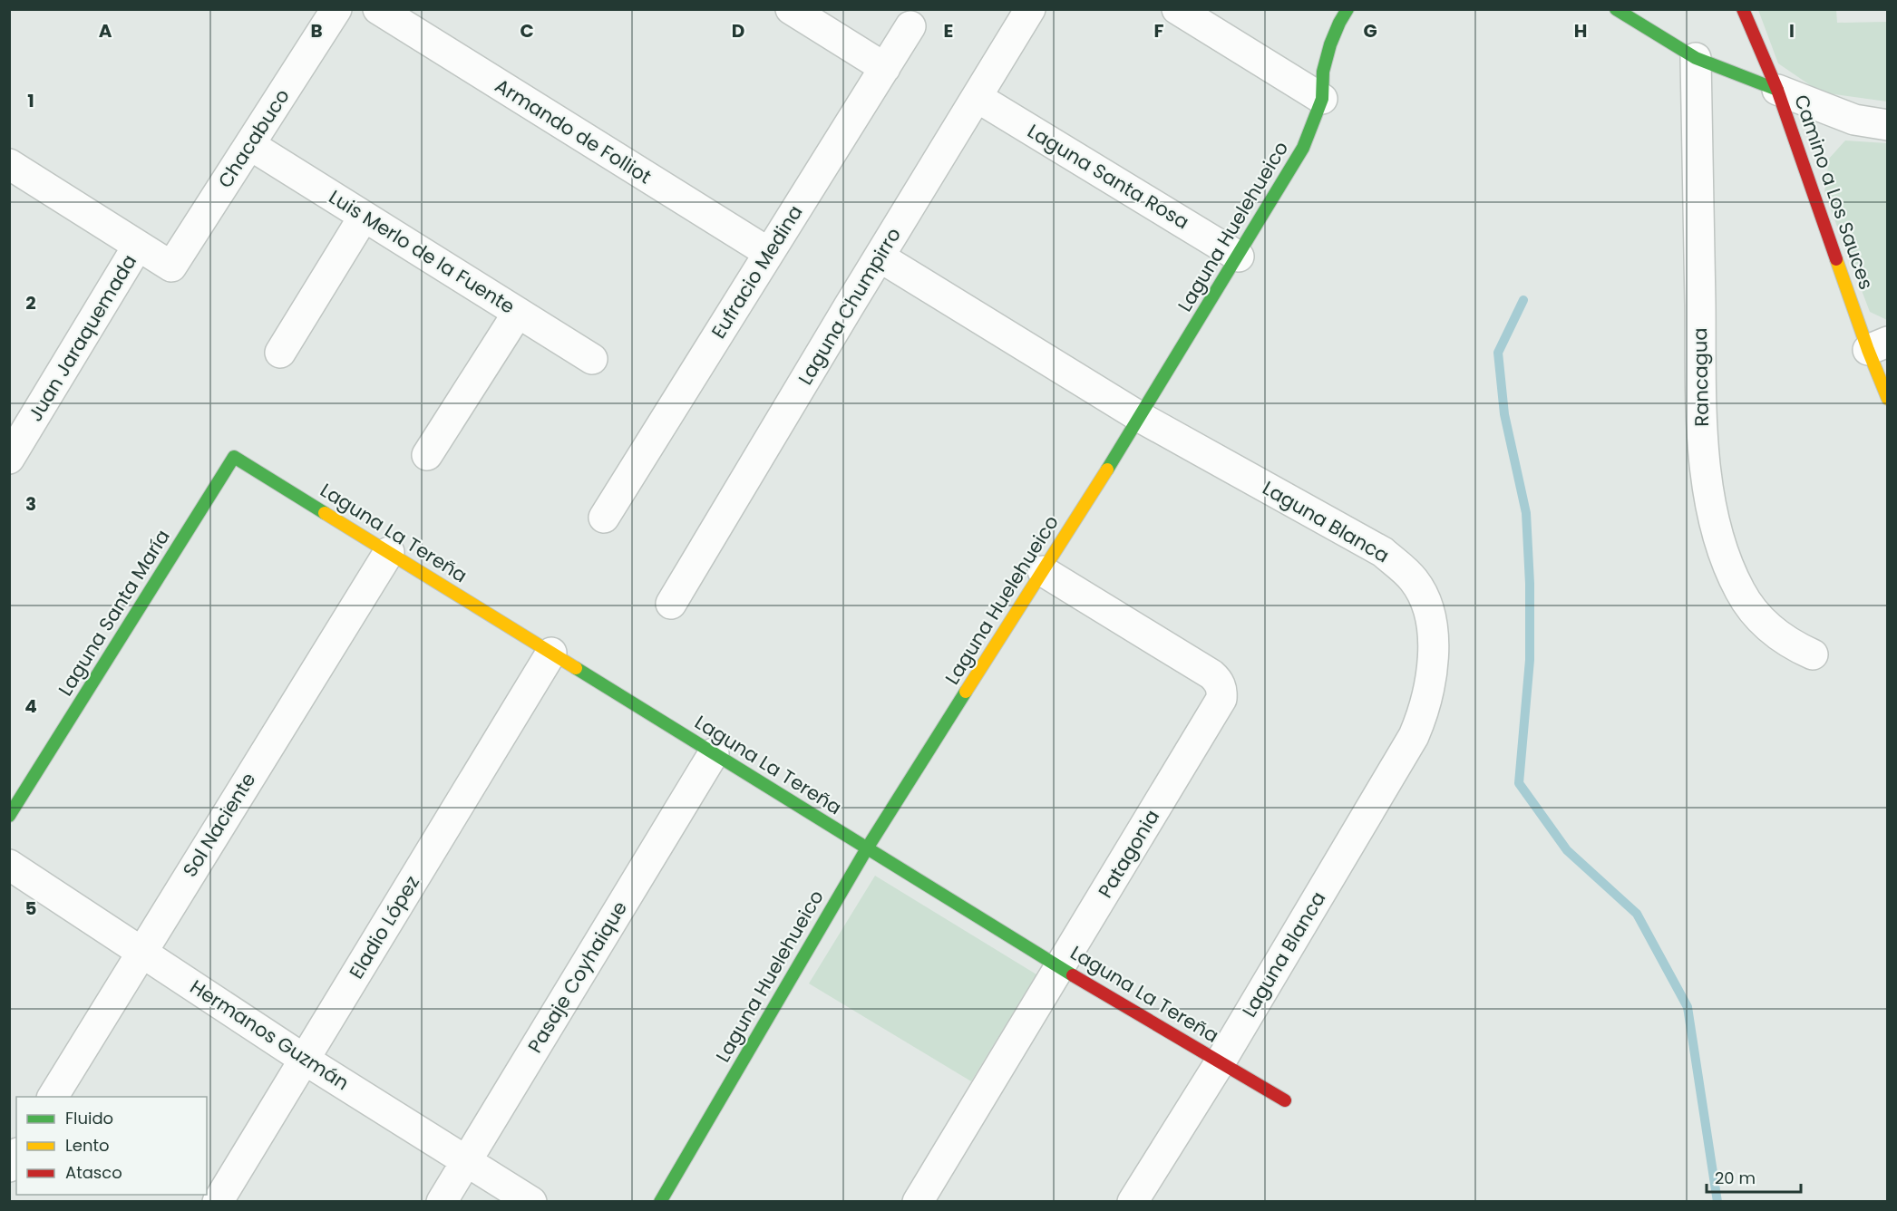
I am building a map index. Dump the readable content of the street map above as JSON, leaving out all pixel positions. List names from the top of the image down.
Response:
{
  "streets": {
    "street": [
      "Armando de Folliot",
      "Chacabuco",
      "Laguna Santa Rosa",
      "Camino a Los Sauces",
      "Laguna Huelehueico",
      "Luis Merlo de la Fuente",
      "Eufracio Medina",
      "Laguna Chumpirro",
      "Juan Jaraquemada",
      "Rancagua",
      "Laguna Blanca",
      "Laguna La Tereña",
      "Laguna Santa María",
      "Sol Naciente",
      "Patagonia",
      "Eladio López",
      "Pasaje Coyhaique",
      "Hermanos Guzmán"
    ]
  },
  "crossings": [
    ["Armando de Folliot", "Eufracio Medina"],
    ["Chacabuco", "Luis Merlo de la Fuente"],
    ["Chacabuco", "Juan Jaraquemada"],
    ["Laguna Santa Rosa", "Laguna Huelehueico"],
    ["Laguna Santa Rosa", "Laguna Chumpirro"],
    ["Laguna Huelehueico", "Laguna Blanca"],
    ["Laguna Huelehueico", "Laguna La Tereña"],
    ["Laguna Huelehueico", "Patagonia"],
    ["Laguna Chumpirro", "Laguna Blanca"],
    ["Laguna Blanca", "Laguna La Tereña"],
    ["Laguna La Tereña", "Laguna Santa María"],
    ["Laguna La Tereña", "Sol Naciente"],
    ["Laguna La Tereña", "Patagonia"],
    ["Laguna La Tereña", "Eladio López"],
    ["Laguna La Tereña", "Pasaje Coyhaique"],
    ["Sol Naciente", "Hermanos Guzmán"],
    ["Eladio López", "Hermanos Guzmán"],
    ["Pasaje Coyhaique", "Hermanos Guzmán"]
  ],
  "legend": ["Fluido", "Lento", "Atasco"],
  "scale_bar": "20 m",
  "grid": {
    "columns": [
      "A",
      "B",
      "C",
      "D",
      "E",
      "F",
      "G",
      "H",
      "I"
    ],
    "rows": [
      "1",
      "2",
      "3",
      "4",
      "5"
    ]
  }
}
